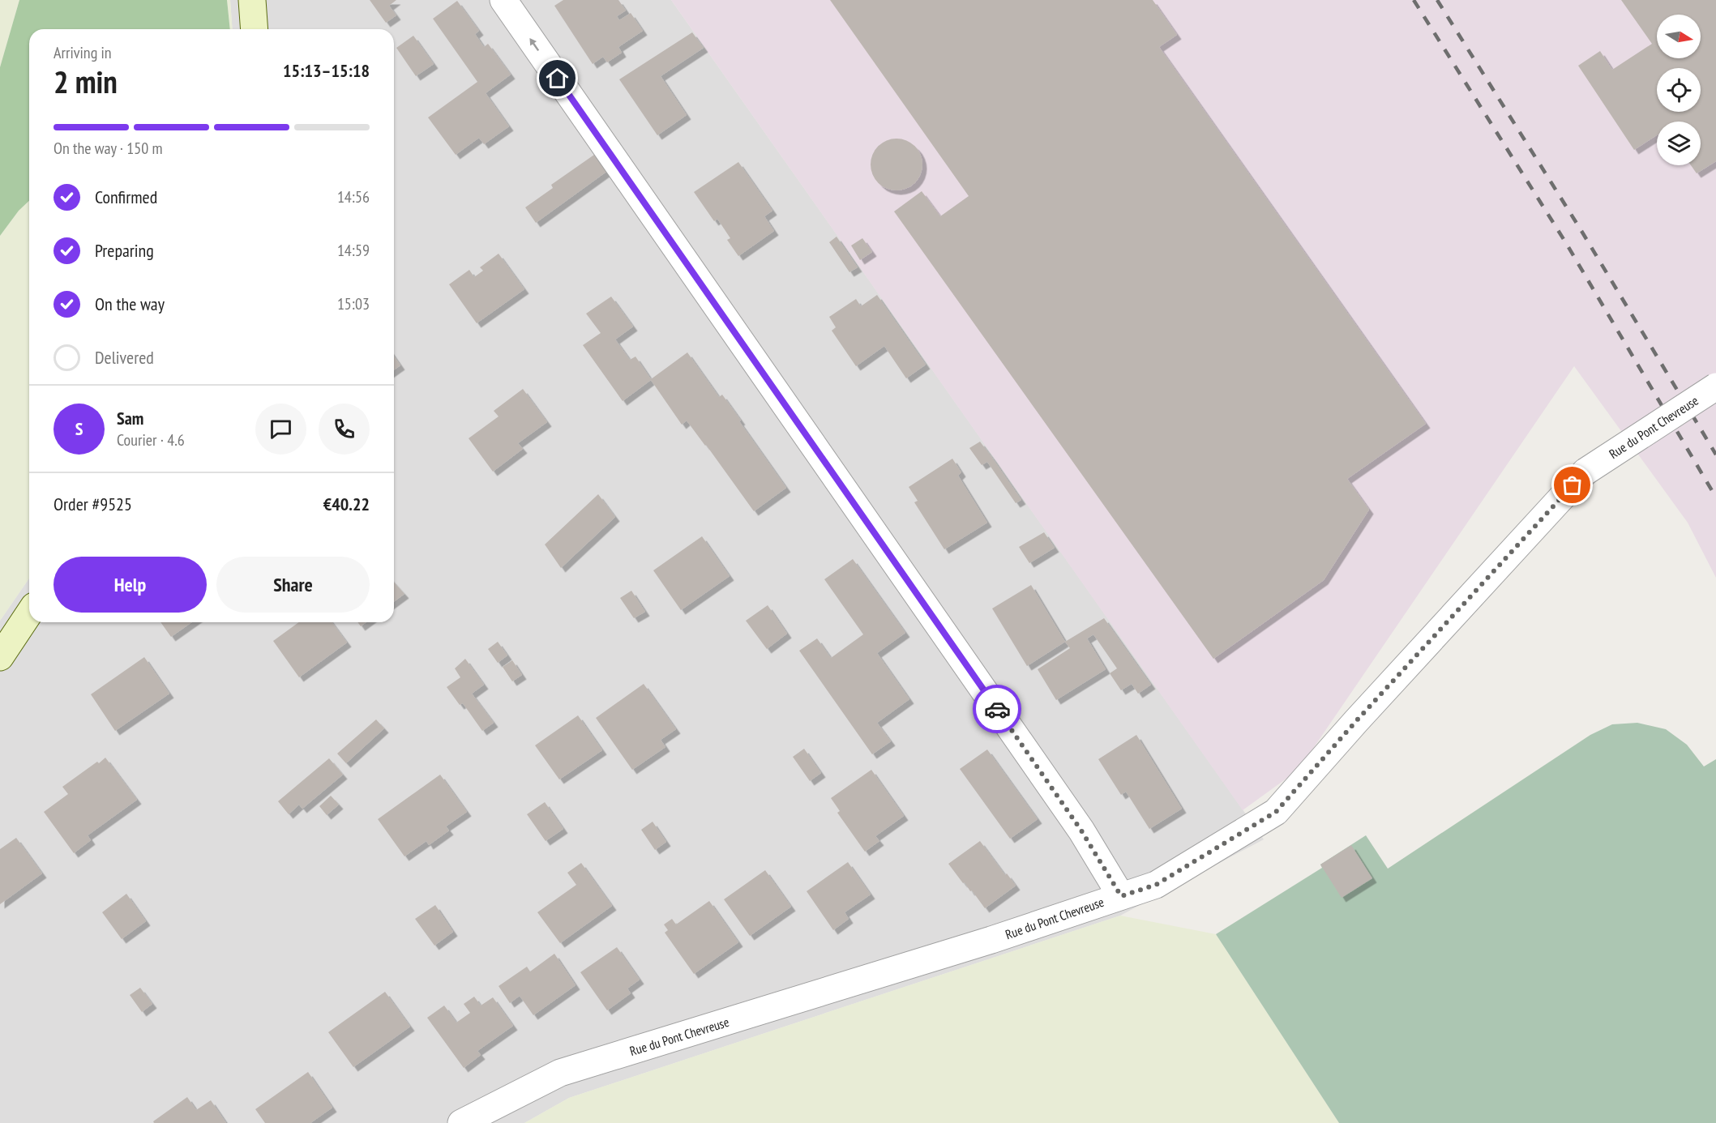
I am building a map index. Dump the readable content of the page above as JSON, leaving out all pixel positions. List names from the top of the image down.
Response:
{
  "streets": {
    "street": ["Rue du Pont Chevreuse"]
  },
  "north": "right",
  "page": {
    "heading": ["2 min", "Arriving in", "15:13–15:18"],
    "panel": [
      "Sam",
      "Courier · 4.6",
      "Order #9525",
      "€40.22"
    ],
    "bar": "On the way · 150 m",
    "list": [
      ["Confirmed", "14:56"],
      ["Preparing", "14:59"],
      ["On the way", "15:03"],
      "Delivered"
    ],
    "round": "S",
    "buttons": ["Help", "Share"]
  }
}
